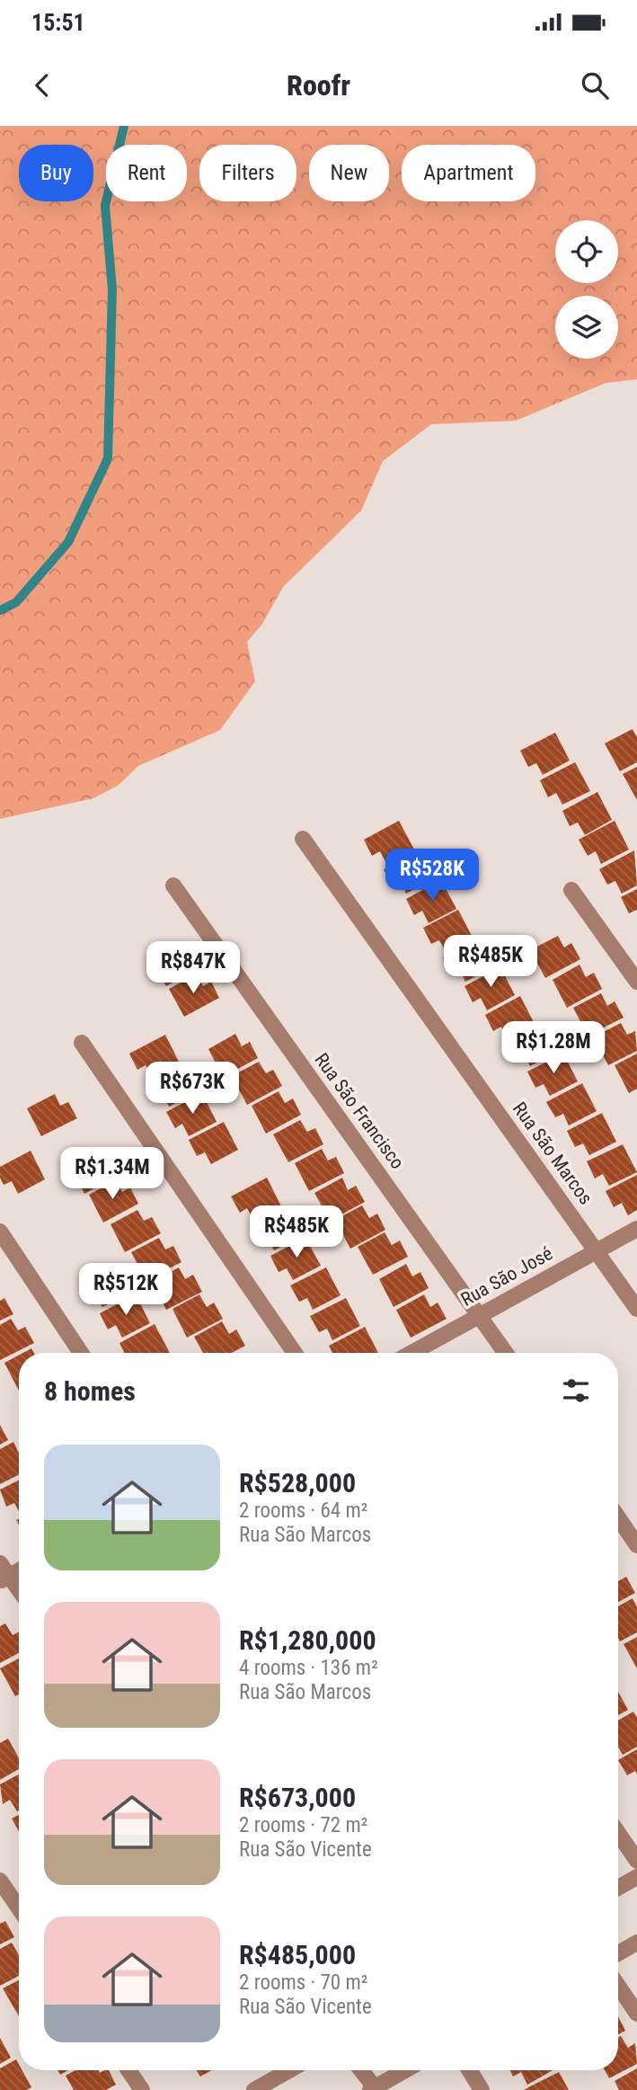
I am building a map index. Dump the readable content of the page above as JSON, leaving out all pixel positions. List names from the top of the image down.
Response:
{
  "streets": {
    "street": ["Rua São Francisco", "Rua São Marcos", "Rua São José"]
  },
  "crossings": [
    ["Rua São Francisco", "Rua São José"],
    ["Rua São Marcos", "Rua São José"]
  ],
  "page": {
    "status": "15:51",
    "header": "Roofr",
    "chip": [
      "Buy",
      "Rent",
      "Filters",
      "New",
      "Apartment"
    ],
    "price": [
      "R$528K",
      "R$485K",
      "R$847K",
      "R$1.28M",
      "R$673K",
      "R$1.34M",
      "R$485K",
      "R$512K"
    ],
    "heading": "8 homes",
    "list": [
      {
        "name": "R$528,000",
        "note": "2 rooms · 64 m² · Rua São Marcos"
      },
      {
        "name": "R$1,280,000",
        "note": "4 rooms · 136 m² · Rua São Marcos"
      },
      {
        "name": "R$673,000",
        "note": "2 rooms · 72 m² · Rua São Vicente"
      },
      {
        "name": "R$485,000",
        "note": "2 rooms · 70 m² · Rua São Vicente"
      }
    ]
  }
}
